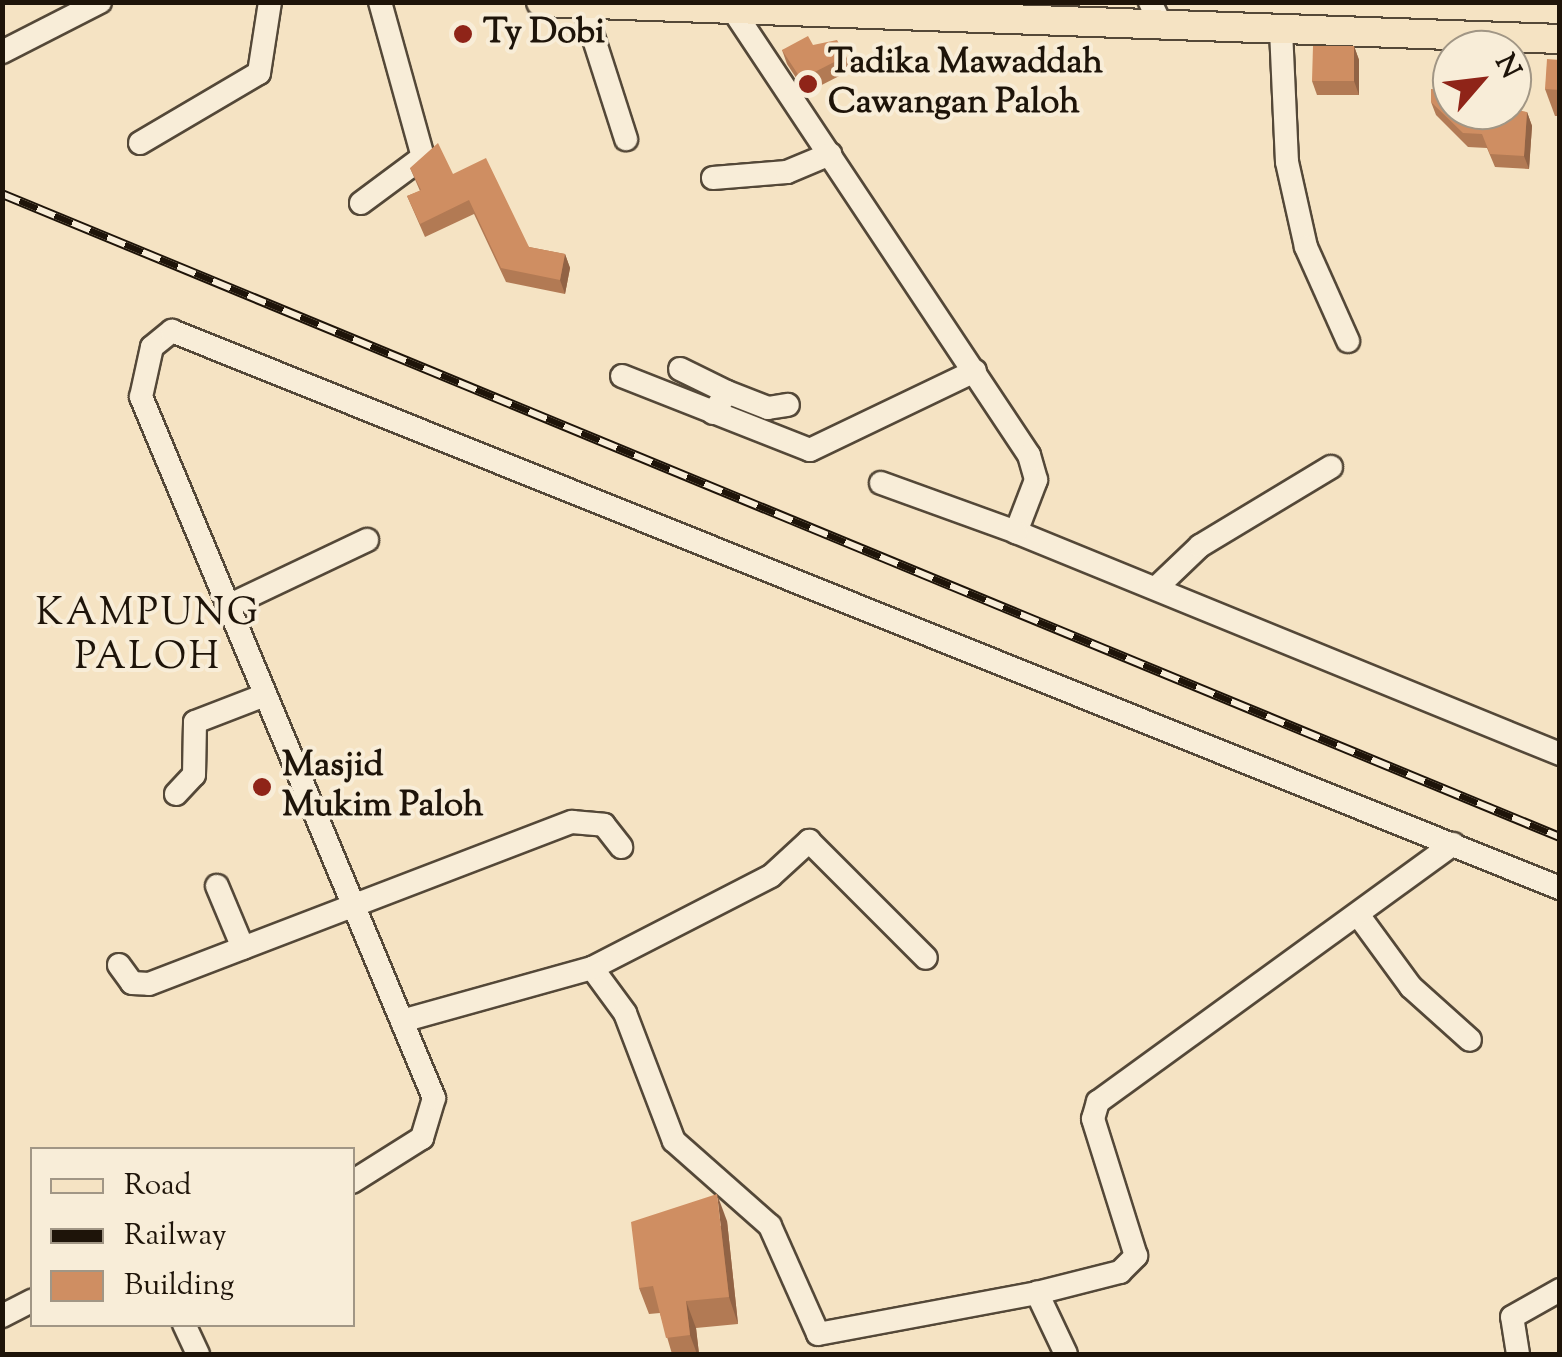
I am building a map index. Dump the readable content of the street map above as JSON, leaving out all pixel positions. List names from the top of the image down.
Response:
{
  "districts": ["KAMPUNG PALOH"],
  "places": ["Ty Dobi", "Tadika Mawaddah Cawangan Paloh", "Masjid Mukim Paloh"],
  "legend": ["Road", "Railway", "Building"],
  "north": "top right"
}
